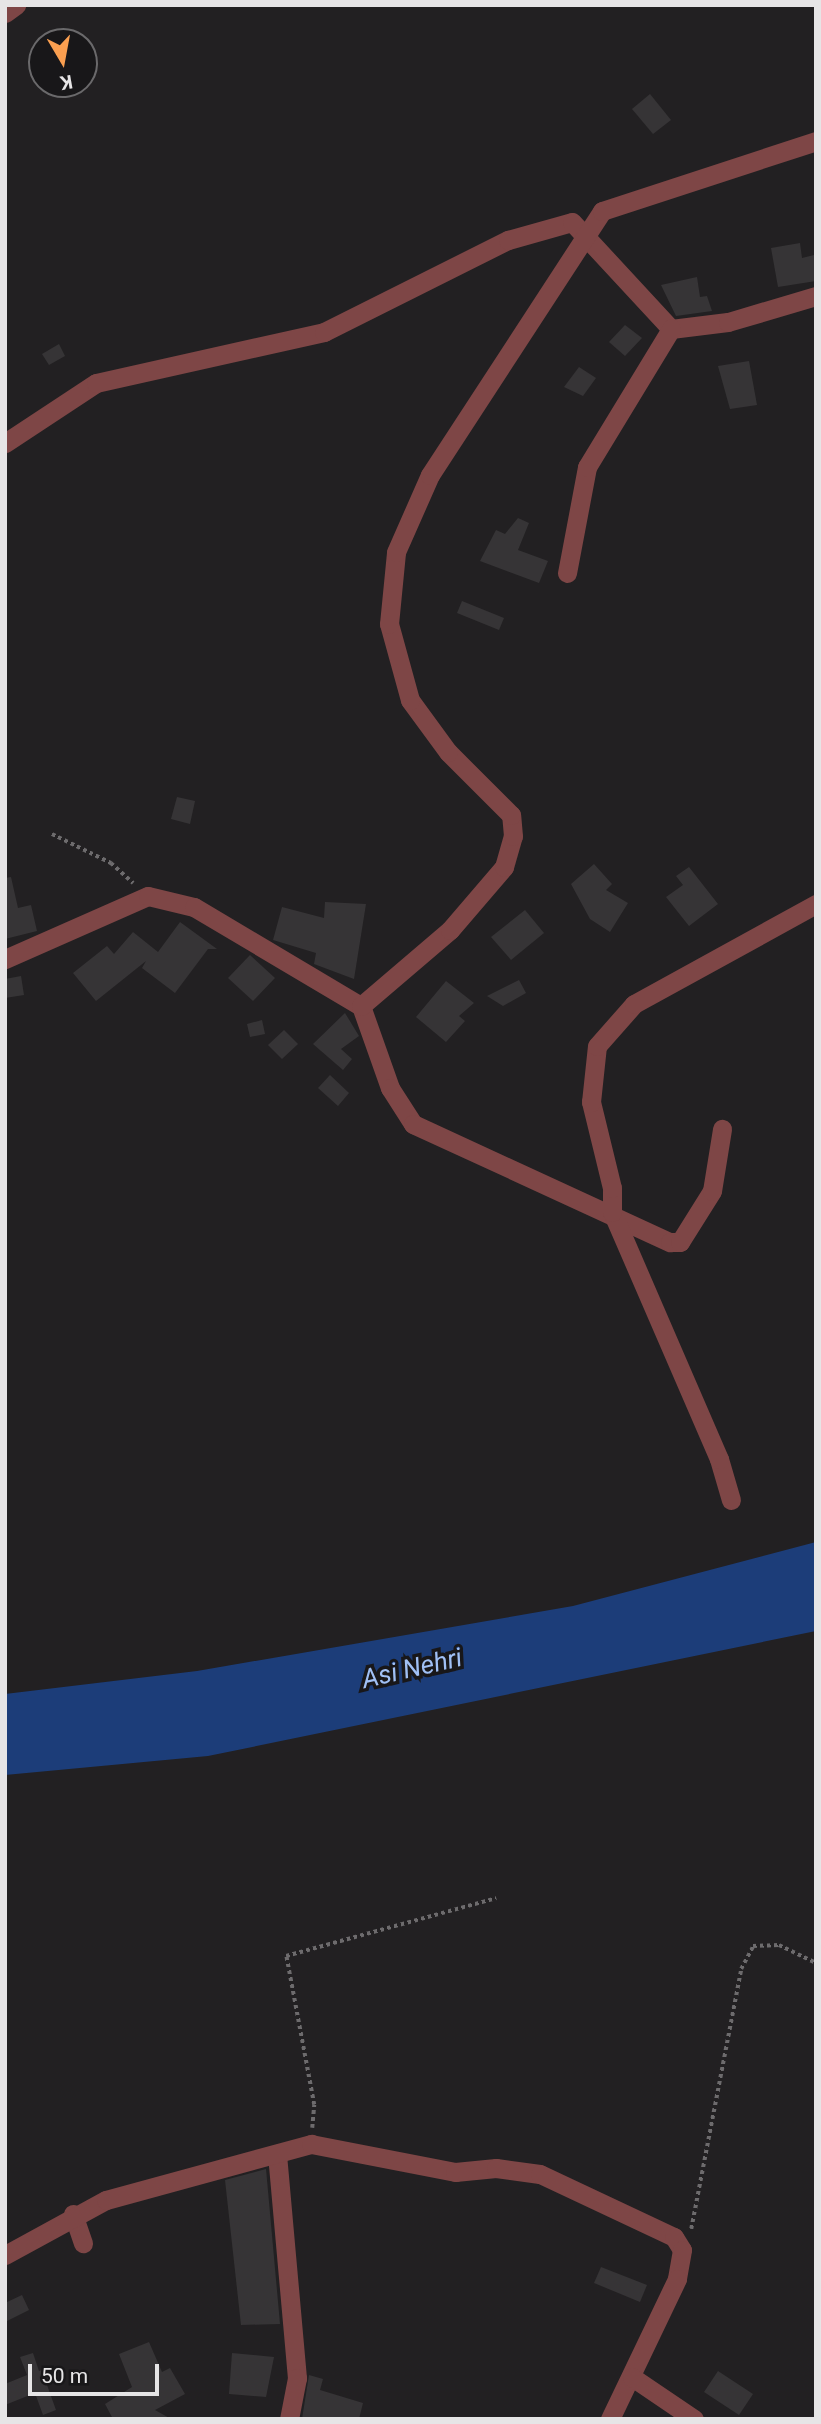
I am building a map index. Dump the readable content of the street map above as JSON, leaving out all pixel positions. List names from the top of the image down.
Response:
{
  "water": ["Asi Nehri"],
  "scale_bar": "50 m",
  "north": "bottom"
}
